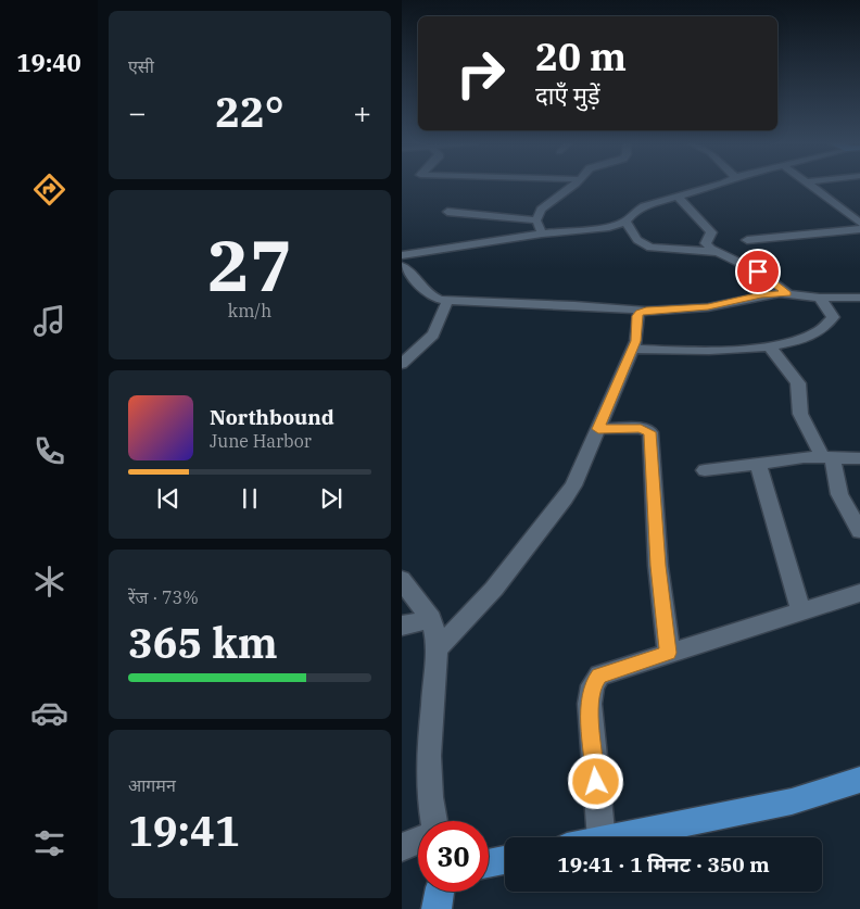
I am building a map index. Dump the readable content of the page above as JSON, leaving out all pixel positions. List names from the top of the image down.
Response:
{
  "page": {
    "tabs": "19:40",
    "tile": [
      "एसी",
      ["27", "km/h"],
      ["रेंज · 73%", "365 km"],
      ["आगमन", "19:41"]
    ],
    "turn": ["20 m", "दाएँ मुड़ें"],
    "heat": ["−", "22°", "+"],
    "song": ["Northbound", "June Harbor"],
    "limit": "30",
    "trip": "19:41 · 1 मिनट · 350 m"
  }
}
